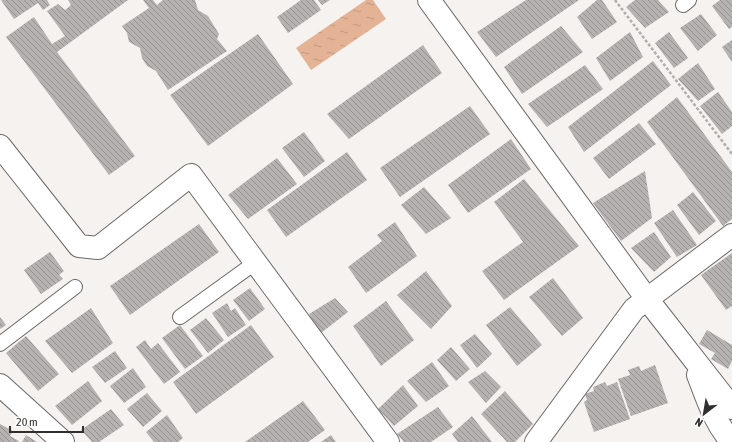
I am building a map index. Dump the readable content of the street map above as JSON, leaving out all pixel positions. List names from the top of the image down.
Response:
{
  "scale_bar": "20 m",
  "north": "bottom left"
}
